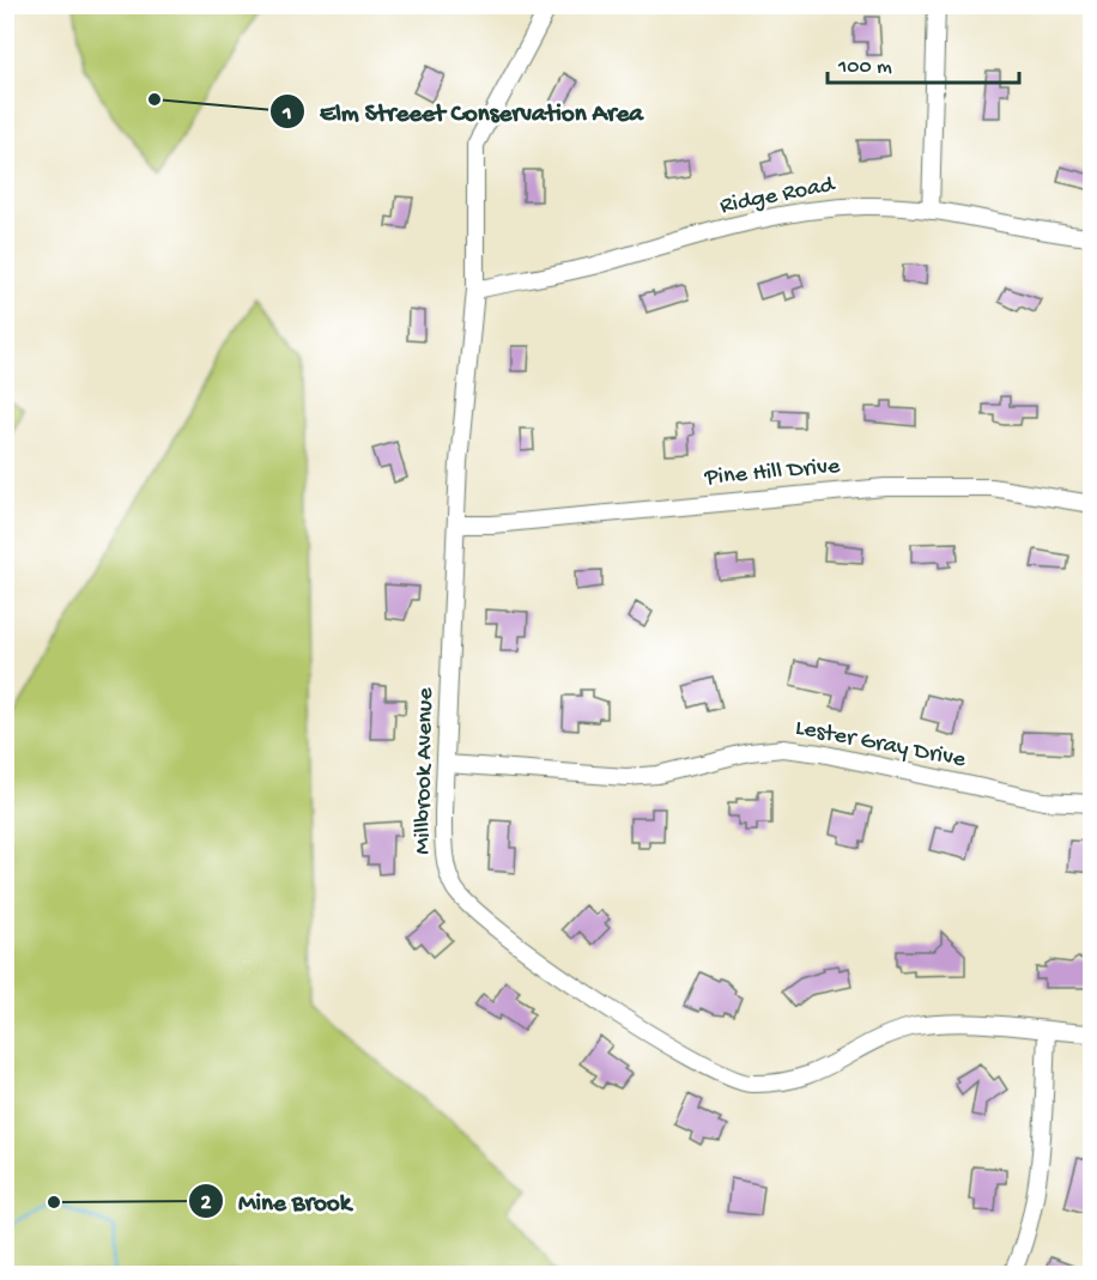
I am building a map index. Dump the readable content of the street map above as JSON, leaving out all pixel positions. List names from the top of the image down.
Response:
{
  "streets": {
    "street": [
      "Ridge Road",
      "Pine Hill Drive",
      "Lester Gray Drive",
      "Millbrook Avenue"
    ]
  },
  "crossings": [
    ["Ridge Road", "Millbrook Avenue"],
    ["Pine Hill Drive", "Millbrook Avenue"],
    ["Lester Gray Drive", "Millbrook Avenue"]
  ],
  "places": ["Elm Streeet Conservation Area", "Mine Brook"],
  "scale_bar": "100 m"
}
